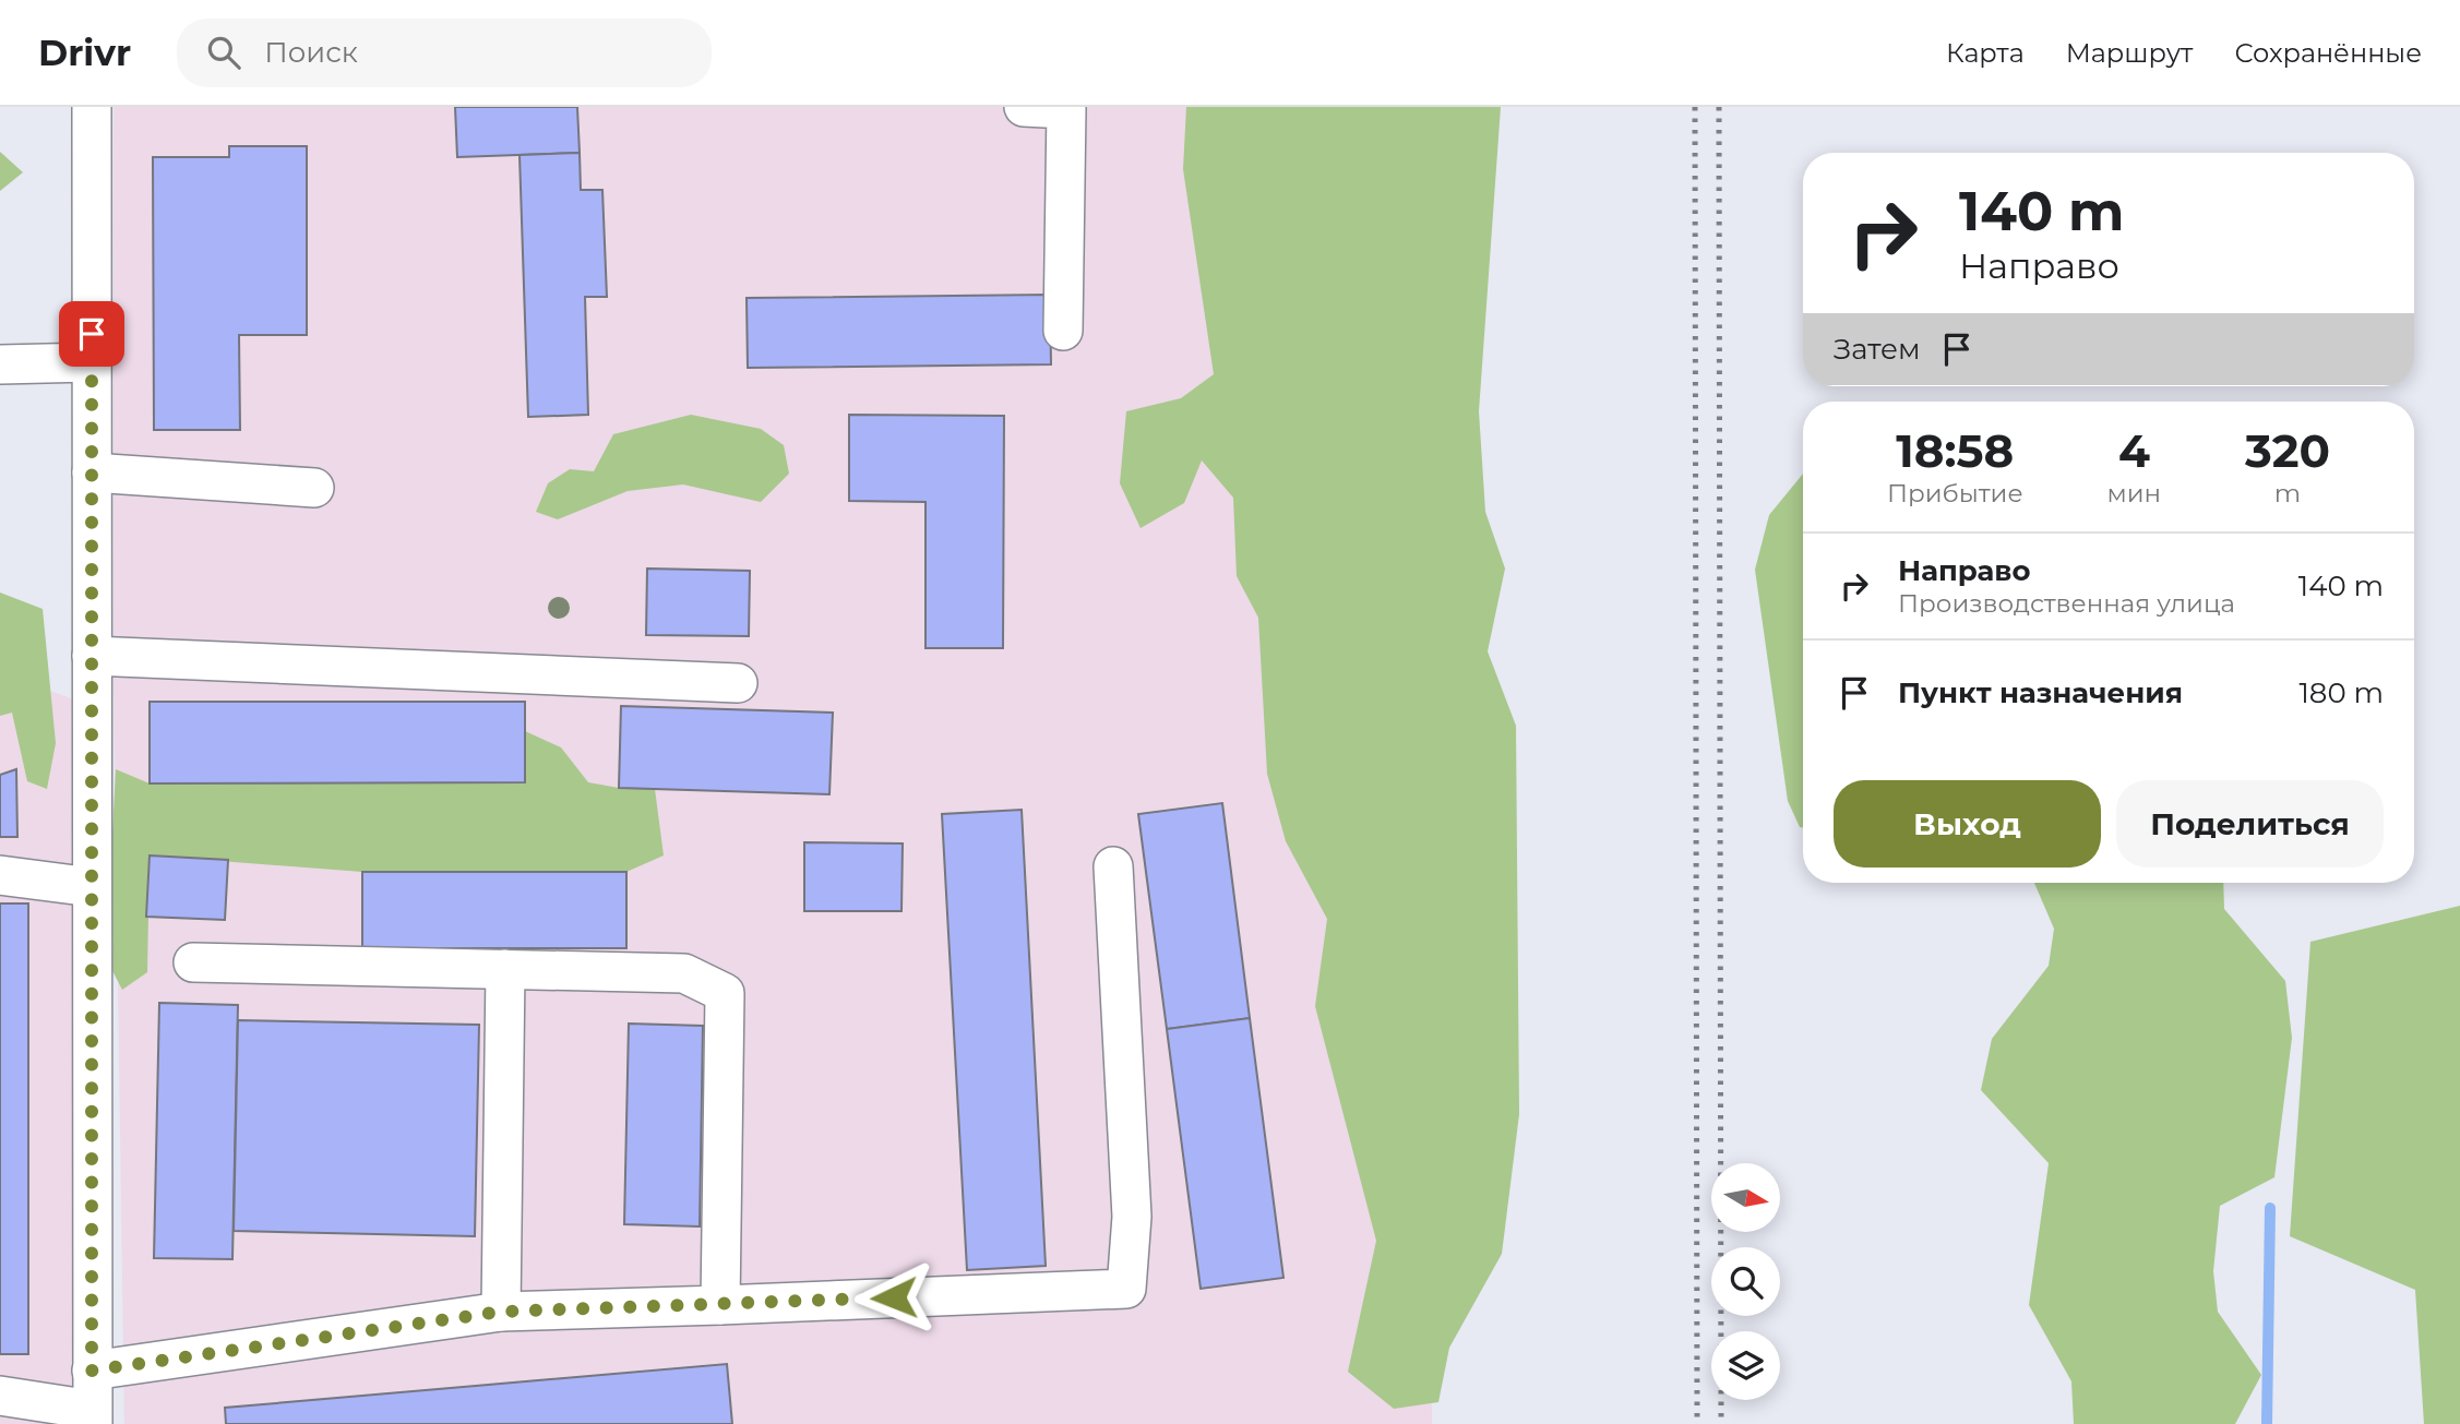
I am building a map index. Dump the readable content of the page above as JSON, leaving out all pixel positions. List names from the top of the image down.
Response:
{
  "north": "right",
  "page": {
    "header": "Drivr",
    "search": "Поиск",
    "nav": ["Карта", "Маршрут", "Сохранённые"],
    "turn": ["140 m", "Направо"],
    "then": "Затем",
    "eta": [
      "18:58",
      "Прибытие",
      "4",
      "мин",
      "320",
      "m"
    ],
    "list": [
      {
        "name": "Направо",
        "note": "Производственная улица",
        "value": "140 m"
      },
      {
        "name": "Пункт назначения",
        "value": "180 m"
      }
    ],
    "buttons": ["Выход", "Поделиться"]
  }
}
